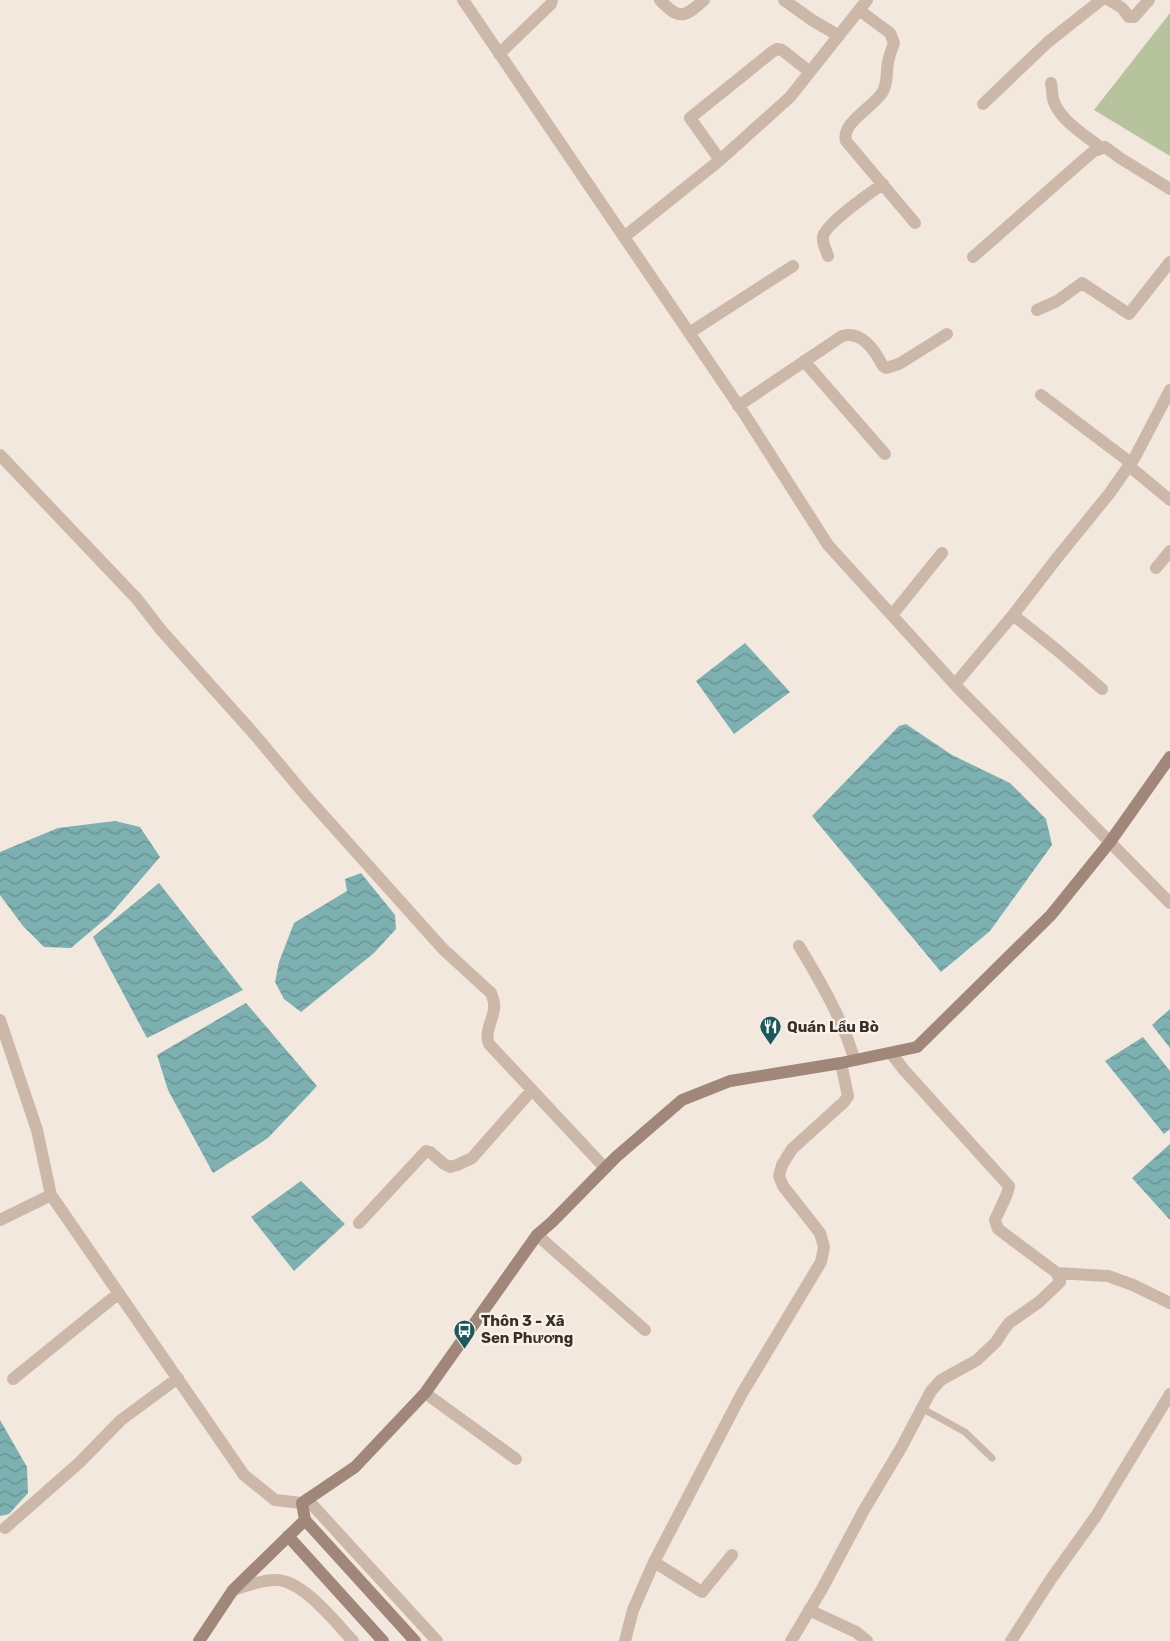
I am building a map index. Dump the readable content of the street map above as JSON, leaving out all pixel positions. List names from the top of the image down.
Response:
{
  "places": {
    "restaurant": ["Quán Lẩu Bò"],
    "bus stop": ["Thôn 3 - Xã Sen Phương"]
  }
}
